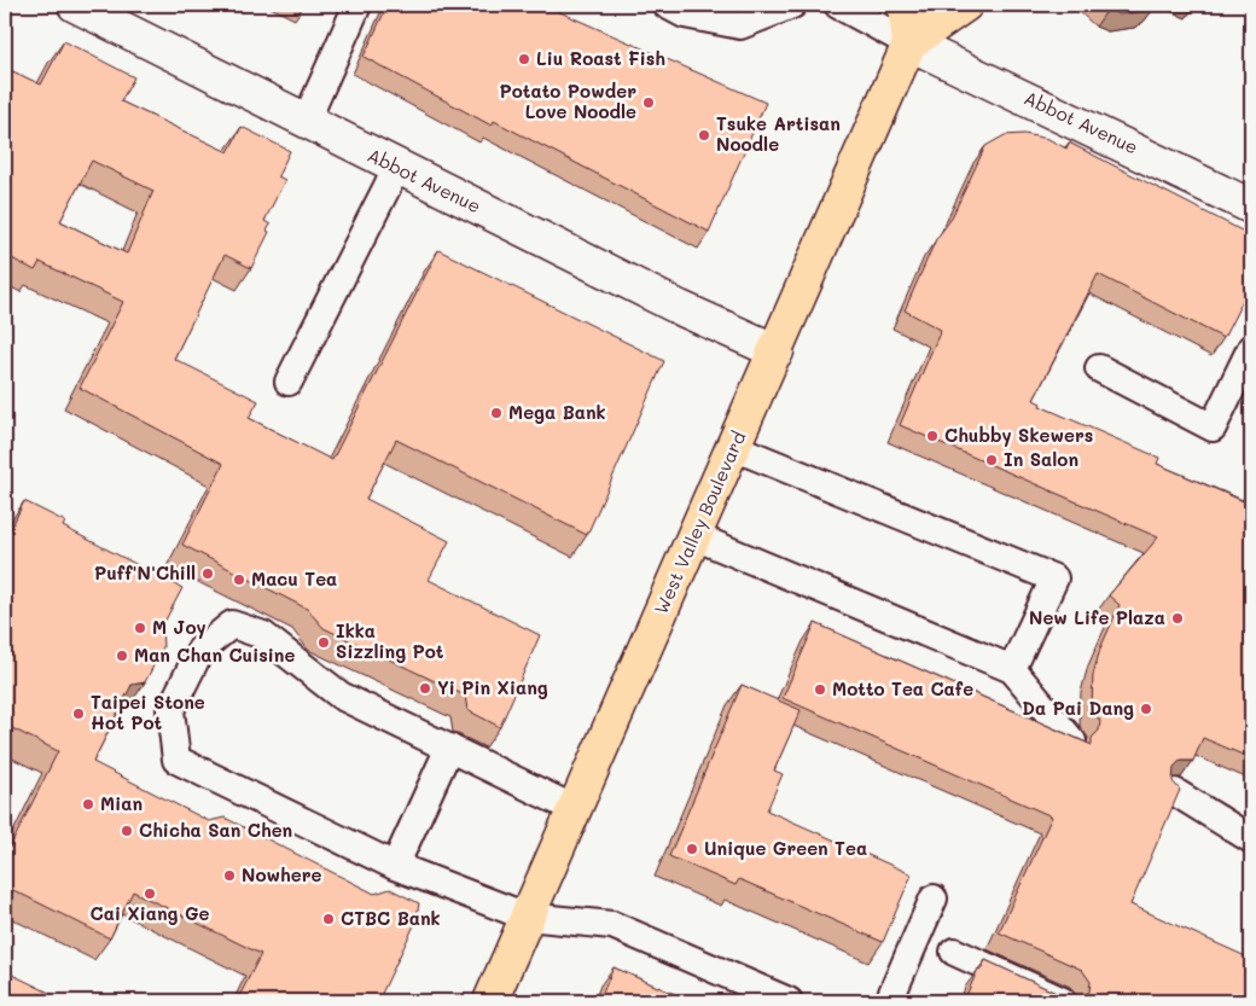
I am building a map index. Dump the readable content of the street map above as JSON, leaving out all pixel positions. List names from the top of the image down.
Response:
{
  "streets": {
    "main road": ["West Valley Boulevard"],
    "street": ["Abbot Avenue"]
  },
  "crossings": [
    ["Abbot Avenue", "West Valley Boulevard"]
  ],
  "places": [
    "Liu Roast Fish",
    "Potato Powder Love Noodle",
    "Tsuke Artisan Noodle",
    "Mega Bank",
    "Chubby Skewers",
    "In Salon",
    "Puff'N'Chill",
    "Macu Tea",
    "New Life Plaza",
    "M Joy",
    "Ikka Sizzling Pot",
    "Man Chan Cuisine",
    "Yi Pin Xiang",
    "Motto Tea Cafe",
    "Da Pai Dang",
    "Taipei Stone Hot Pot",
    "Mian",
    "Chicha San Chen",
    "Unique Green Tea",
    "Nowhere",
    "Cai Xiang Ge",
    "CTBC Bank"
  ]
}
